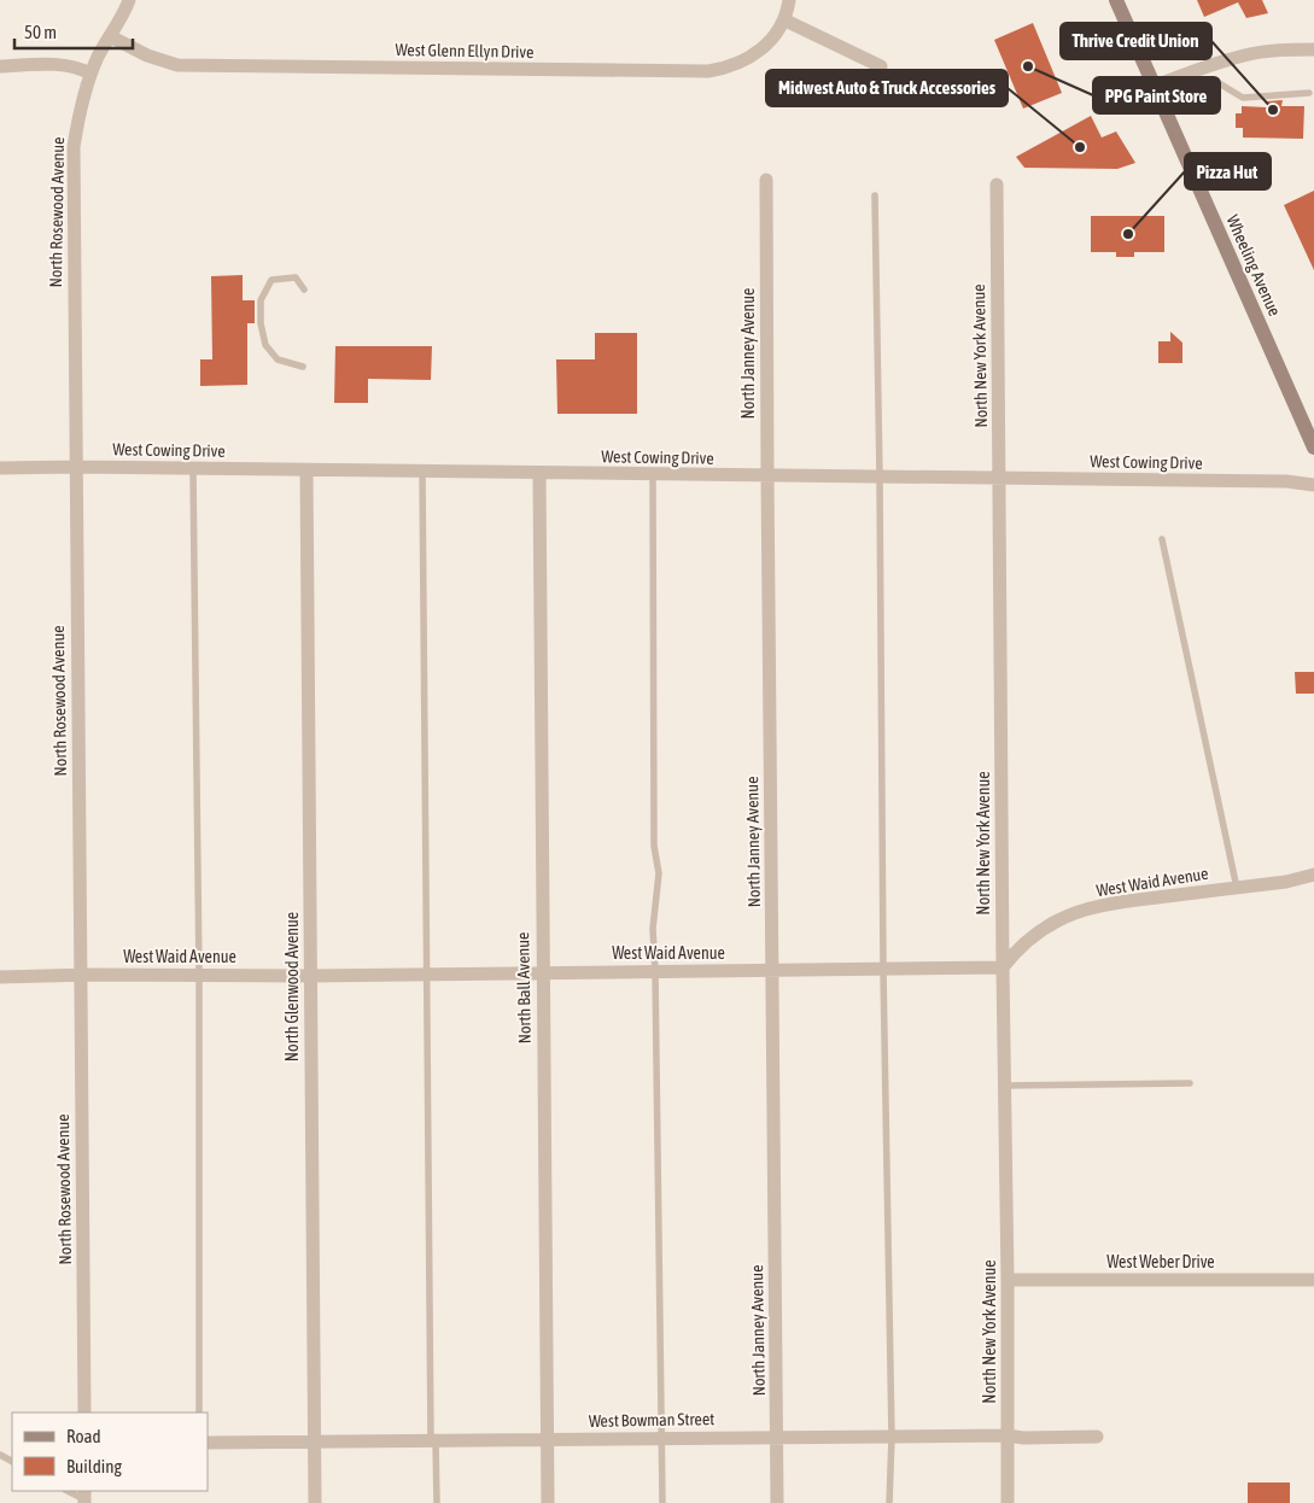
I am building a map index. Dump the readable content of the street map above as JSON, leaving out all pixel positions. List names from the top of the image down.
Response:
{
  "streets": {
    "main road": ["Wheeling Avenue"],
    "street": [
      "West Glenn Ellyn Drive",
      "North Rosewood Avenue",
      "North Janney Avenue",
      "North New York Avenue",
      "West Cowing Drive",
      "West Waid Avenue",
      "North Glenwood Avenue",
      "North Ball Avenue",
      "West Weber Drive",
      "West Bowman Street"
    ]
  },
  "crossings": [
    ["West Glenn Ellyn Drive", "North Rosewood Avenue"],
    ["North Rosewood Avenue", "West Cowing Drive"],
    ["North Rosewood Avenue", "West Waid Avenue"],
    ["North Janney Avenue", "West Cowing Drive"],
    ["North Janney Avenue", "West Waid Avenue"],
    ["North Janney Avenue", "West Bowman Street"],
    ["North New York Avenue", "West Cowing Drive"],
    ["North New York Avenue", "West Waid Avenue"],
    ["North New York Avenue", "West Weber Drive"],
    ["North New York Avenue", "West Bowman Street"],
    ["West Cowing Drive", "North Glenwood Avenue"],
    ["West Cowing Drive", "North Ball Avenue"],
    ["West Waid Avenue", "North Glenwood Avenue"],
    ["West Waid Avenue", "North Ball Avenue"],
    ["North Glenwood Avenue", "West Bowman Street"],
    ["North Ball Avenue", "West Bowman Street"]
  ],
  "places": [
    "PPG Paint Store",
    "Thrive Credit Union",
    "Midwest Auto & Truck Accessories",
    "Pizza Hut"
  ],
  "legend": ["Road", "Building"],
  "scale_bar": "50 m"
}
